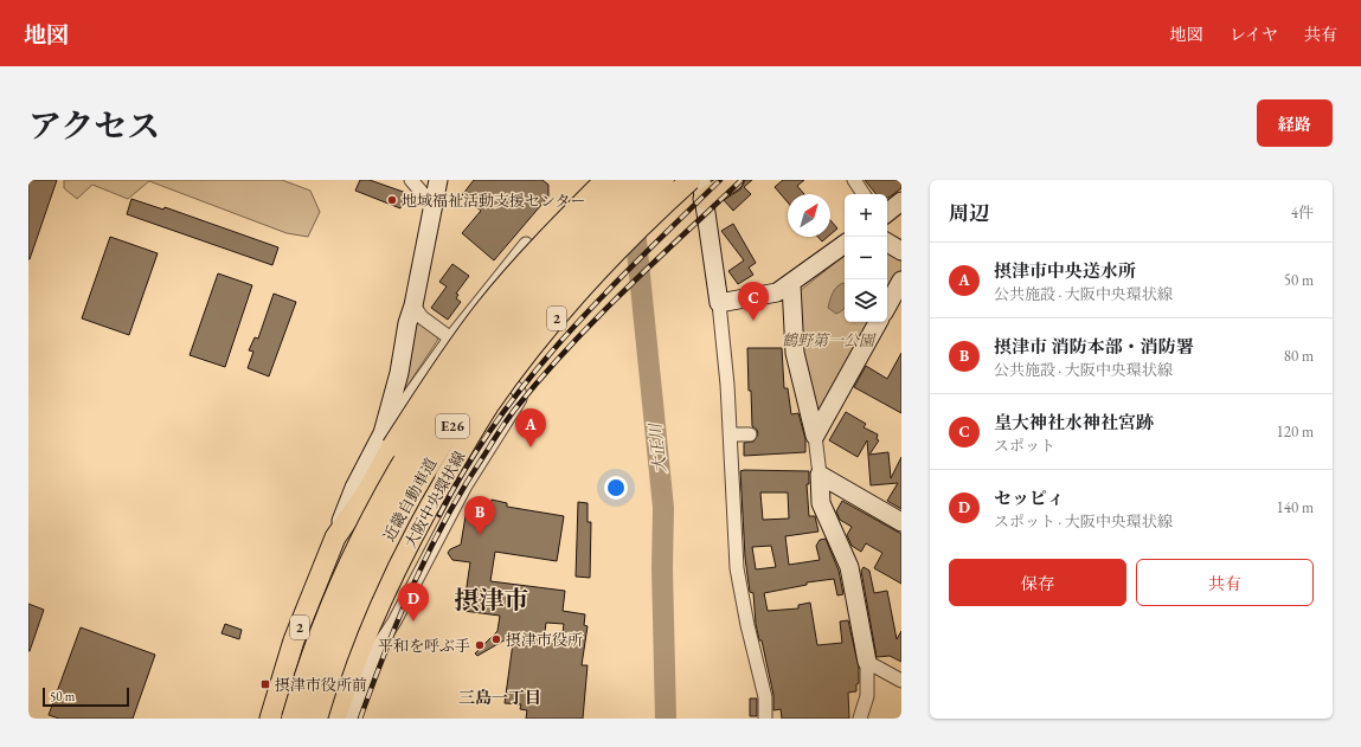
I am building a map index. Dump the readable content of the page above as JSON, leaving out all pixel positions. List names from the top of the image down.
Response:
{
  "streets": {
    "highway": ["E26", "近畿自動車道"],
    "main road": ["2", "大阪中央環状線"]
  },
  "districts": ["摂津市", "三島一丁目"],
  "water": ["大正川"],
  "parks": ["鶴野第一公園"],
  "places": {
    "other": ["地域福祉活動支援センター", "摂津市役所", "平和を呼ぶ手"],
    "transit": ["摂津市役所前"]
  },
  "scale_bar": "50 m",
  "north": "top right",
  "page": {
    "header": "地図",
    "nav": ["地図", "レイヤ", "共有"],
    "title": "アクセス",
    "buttons": [
      "経路",
      ["保存", "共有"]
    ],
    "heading": ["周辺", "4件"],
    "map_buttons": ["+", "−"],
    "list": [
      {
        "mark": "A",
        "name": "摂津市中央送水所",
        "note": "公共施設 · 大阪中央環状線",
        "value": "50 m"
      },
      {
        "mark": "B",
        "name": "摂津市 消防本部・消防署",
        "note": "公共施設 · 大阪中央環状線",
        "value": "80 m"
      },
      {
        "mark": "C",
        "name": "皇大神社水神社宮跡",
        "note": "スポット",
        "value": "120 m"
      },
      {
        "mark": "D",
        "name": "セッピィ",
        "note": "スポット · 大阪中央環状線",
        "value": "140 m"
      }
    ],
    "pins": [
      "C",
      "A",
      "B",
      "D"
    ],
    "scale": "50 m"
  }
}
